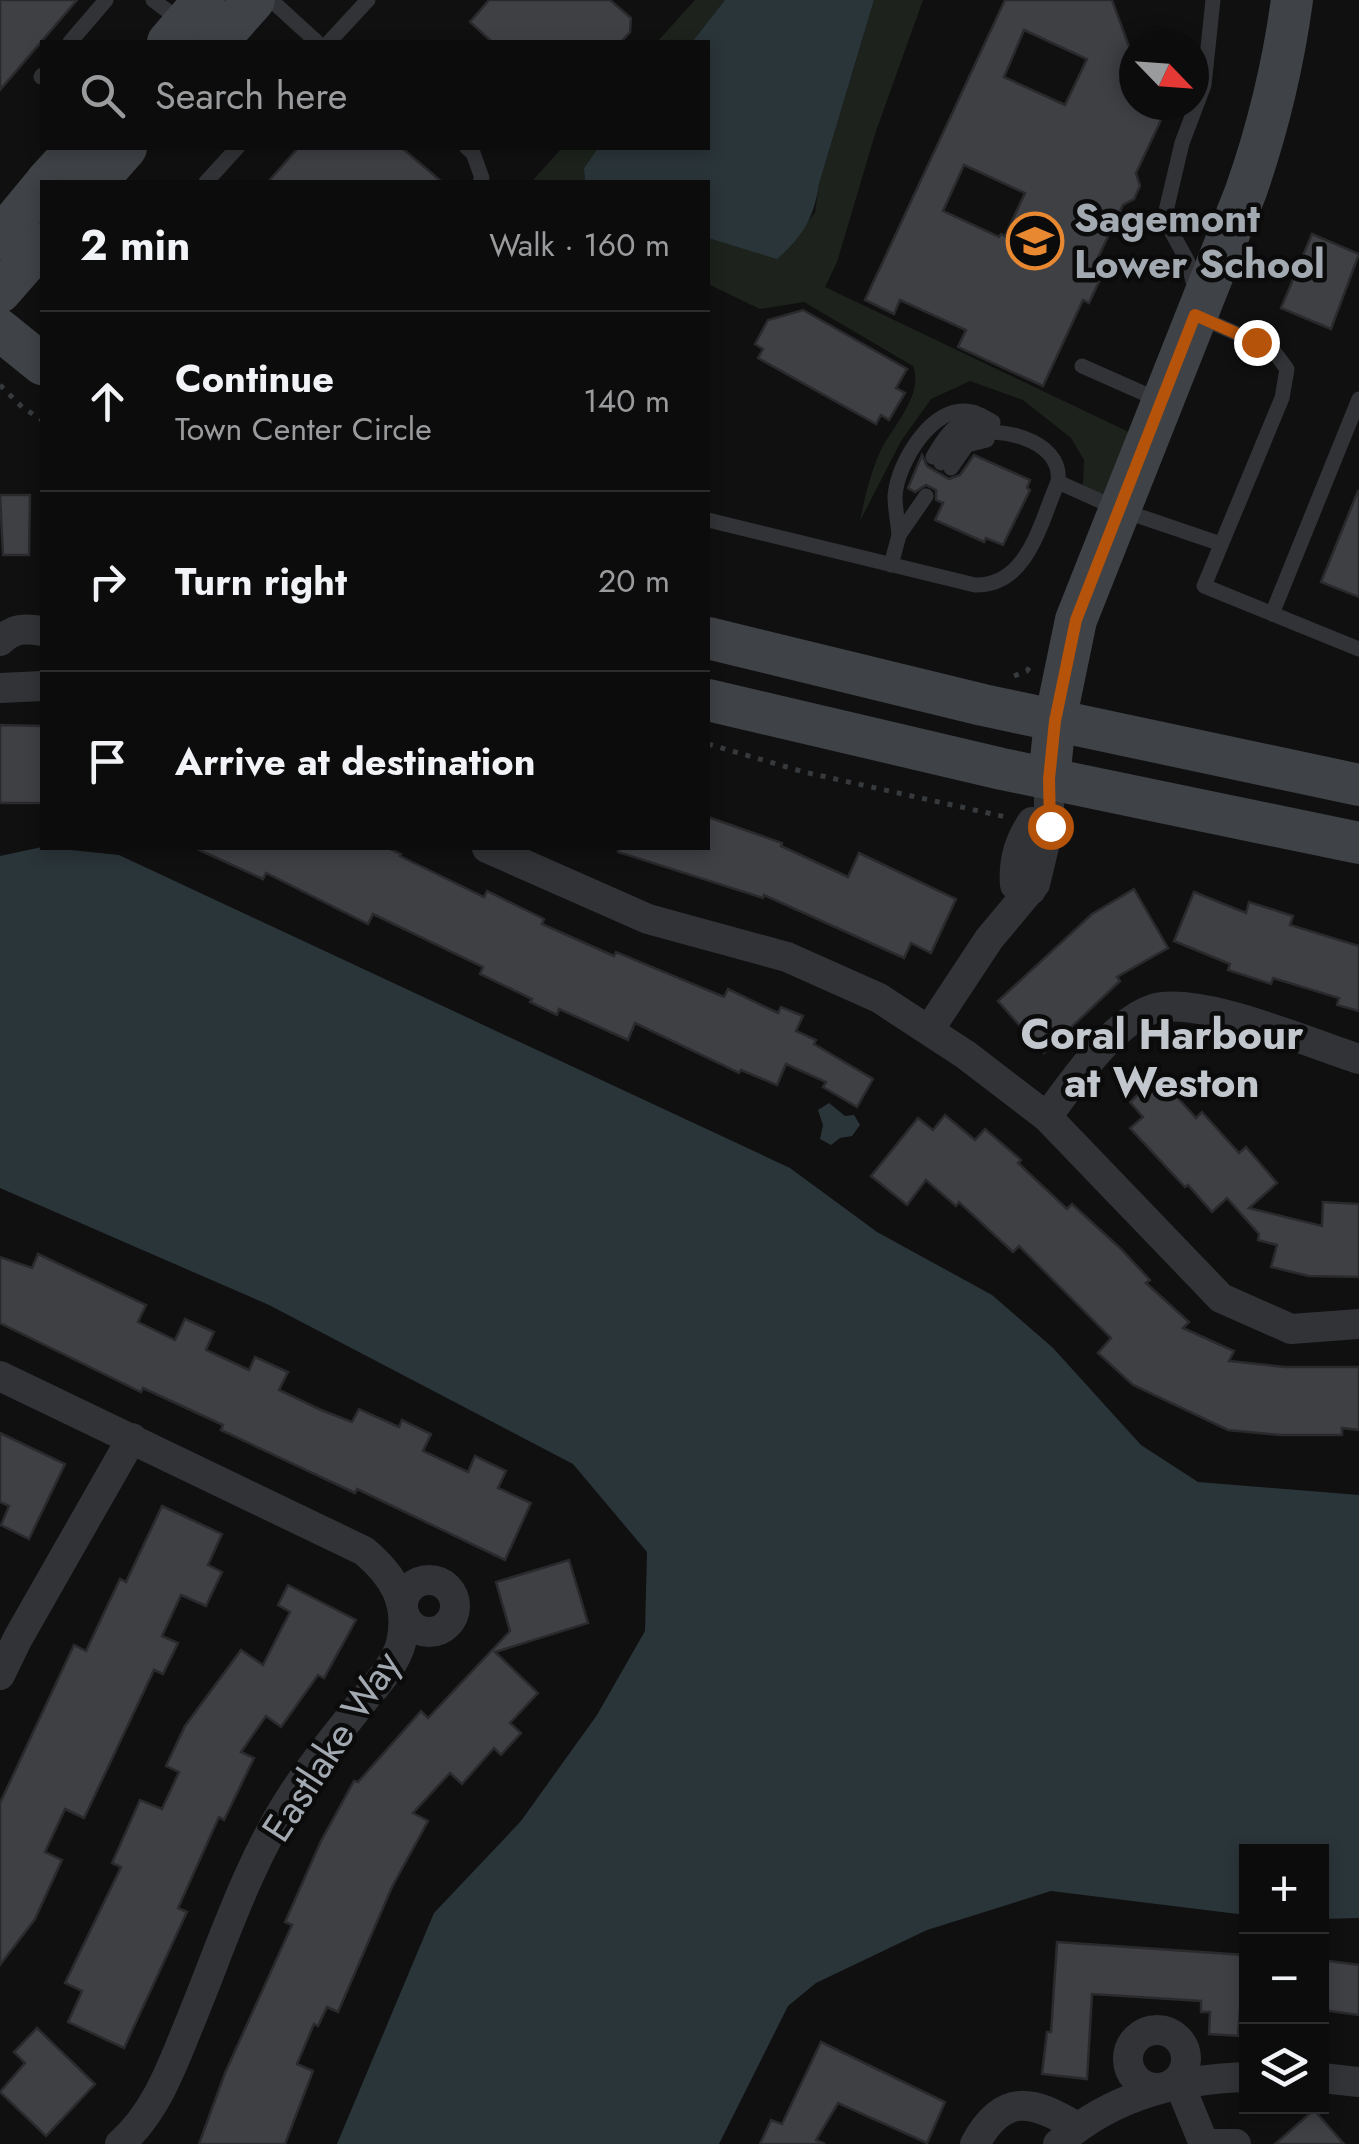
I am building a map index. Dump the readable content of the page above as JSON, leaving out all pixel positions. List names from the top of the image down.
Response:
{
  "streets": {
    "street": ["Eastlake Way"]
  },
  "districts": ["Coral Harbour at Weston"],
  "places": {
    "school or university": ["Sagemont Lower School"]
  },
  "north": "bottom right",
  "page": {
    "search": "Search here",
    "heading": ["2 min", "Walk · 160 m"],
    "list": [
      ["Continue", "Town Center Circle", "140 m"],
      ["Turn right", "20 m"],
      "Arrive at destination"
    ],
    "map_buttons": ["+", "−"]
  }
}
